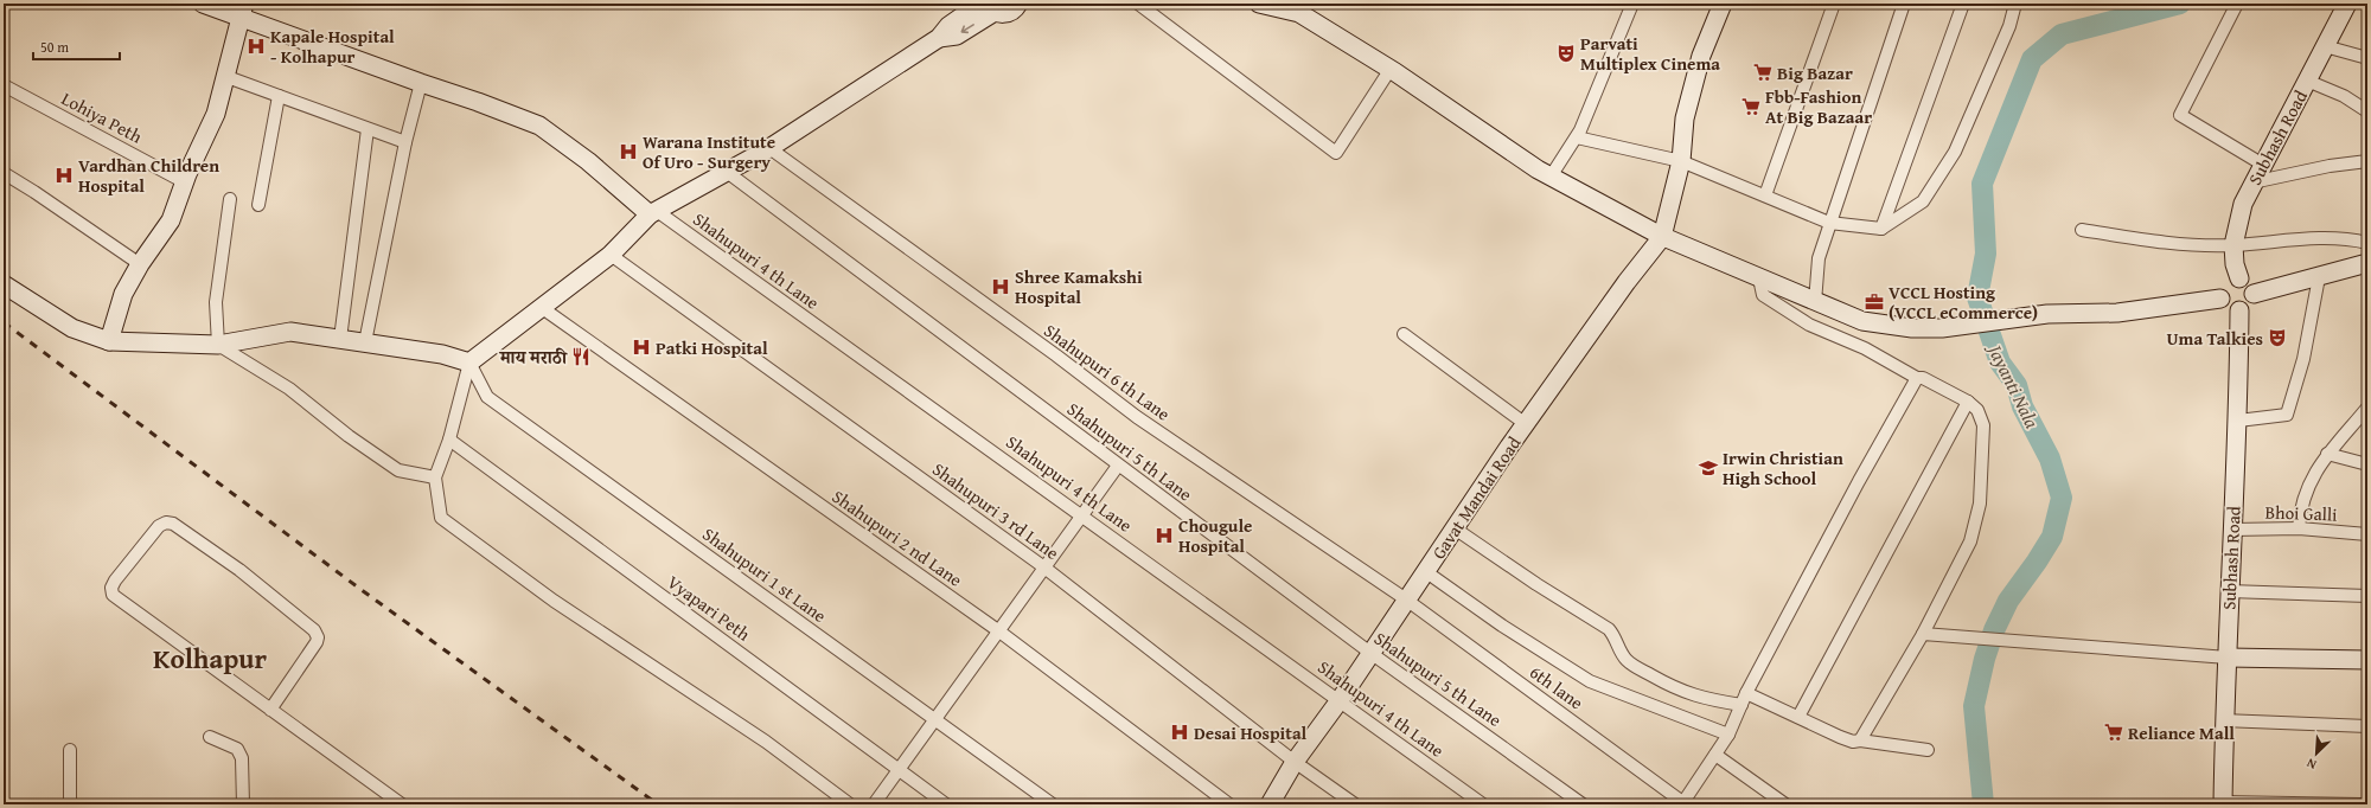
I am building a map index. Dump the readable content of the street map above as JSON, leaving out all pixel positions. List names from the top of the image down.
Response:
{
  "streets": {
    "street": [
      "Lohiya Peth",
      "Subhash Road",
      "Shahupuri 4 th Lane",
      "Shahupuri 6 th Lane",
      "Shahupuri 5 th Lane",
      "Gavat Mandai Road",
      "Shahupuri 3 rd Lane",
      "Bhoi Galli",
      "Shahupuri 2 nd Lane",
      "Shahupuri 1 st Lane",
      "Vyapari Peth",
      "6th lane"
    ]
  },
  "crossings": [
    ["Subhash Road", "Bhoi Galli"],
    ["Shahupuri 4 th Lane", "Gavat Mandai Road"],
    ["Shahupuri 6 th Lane", "Gavat Mandai Road"],
    ["Shahupuri 6 th Lane", "6th lane"],
    ["Shahupuri 5 th Lane", "Gavat Mandai Road"],
    ["Gavat Mandai Road", "Shahupuri 3 rd Lane"],
    ["Gavat Mandai Road", "6th lane"]
  ],
  "districts": ["Kolhapur"],
  "water": ["Jayanti Nala"],
  "places": {
    "hospital": [
      "Kapale Hospital - Kolhapur",
      "Warana Institute Of Uro - Surgery",
      "Vardhan Children Hospital",
      "Shree Kamakshi Hospital",
      "Patki Hospital",
      "Chougule Hospital",
      "Desai Hospital"
    ],
    "theatre": ["Parvati Multiplex Cinema", "Uma Talkies"],
    "supermarket": ["Big Bazar", "Fbb-Fashion At Big Bazaar", "Reliance Mall"],
    "office": ["VCCL Hosting (VCCL eCommerce)"],
    "restaurant": ["माय मराठी"],
    "school or university": ["Irwin Christian High School"]
  },
  "scale_bar": "50 m",
  "north": "bottom left"
}
